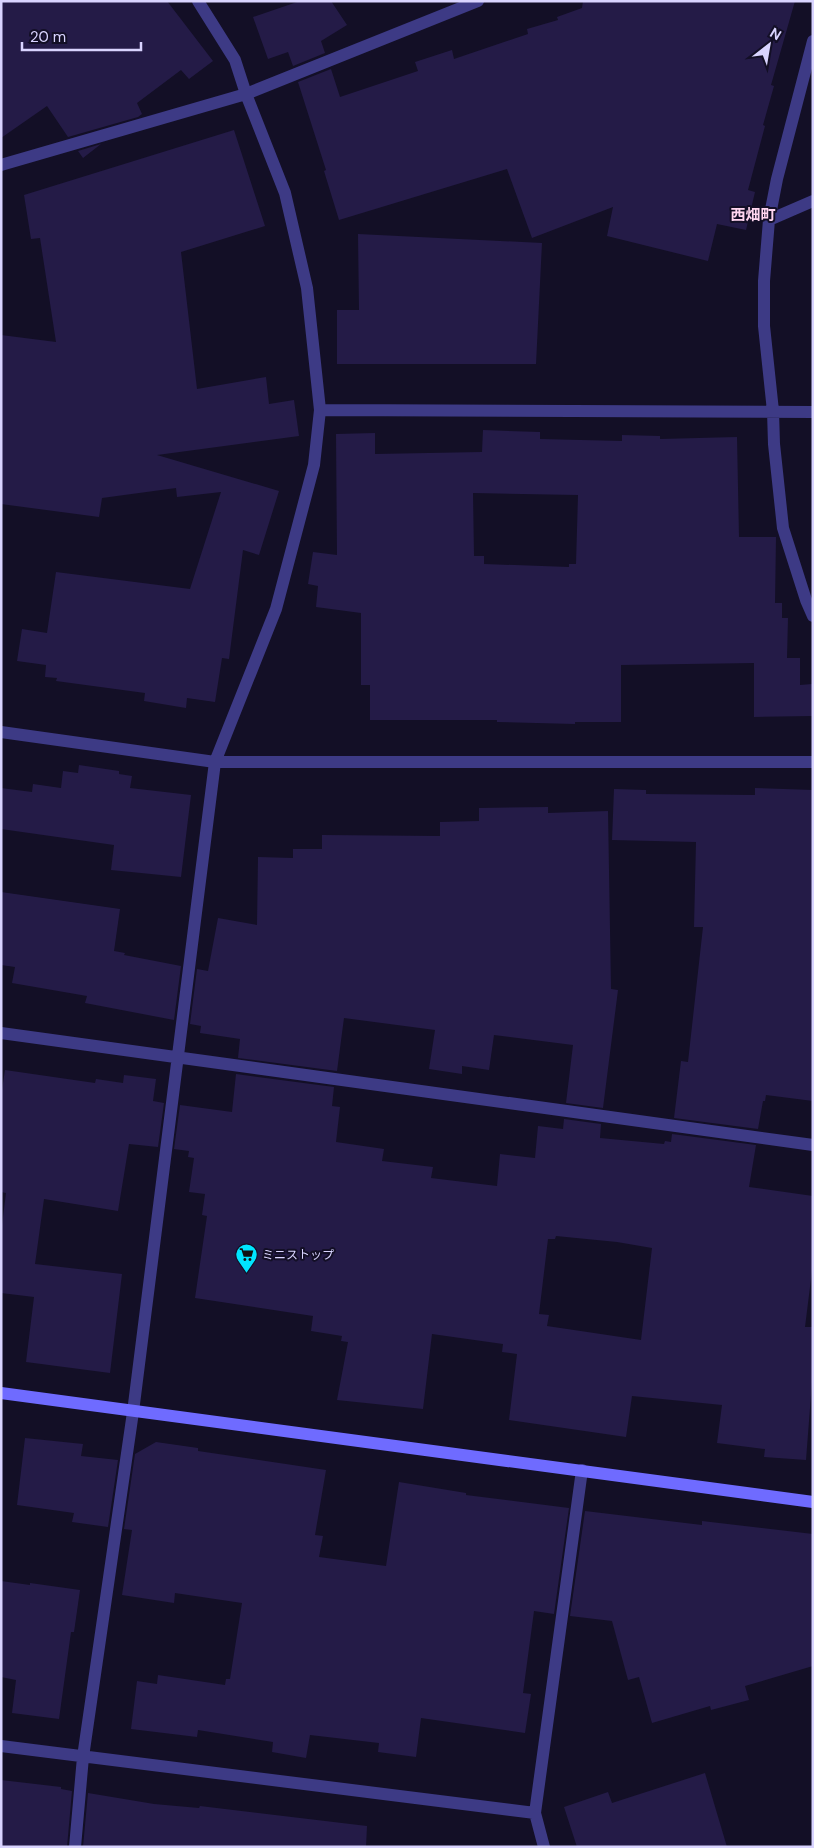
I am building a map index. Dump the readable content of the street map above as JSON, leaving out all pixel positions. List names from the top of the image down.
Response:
{
  "districts": ["西畑町"],
  "places": {
    "supermarket": ["ミニストップ"]
  },
  "scale_bar": "20 m",
  "north": "top right"
}
